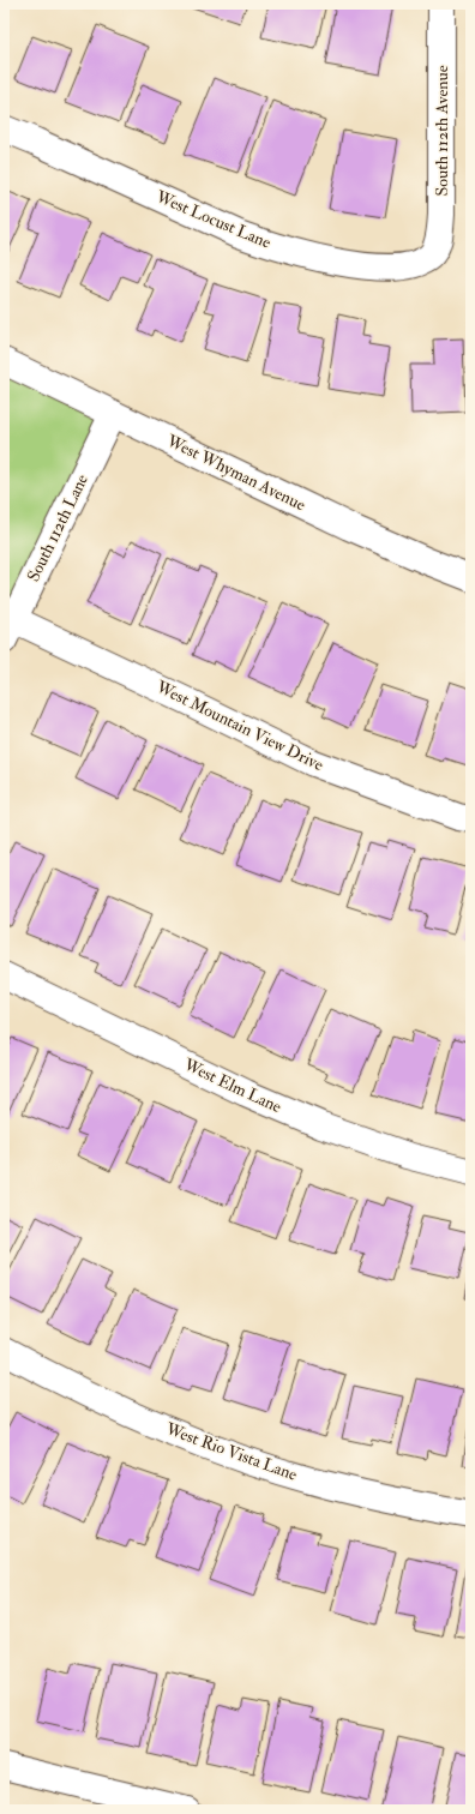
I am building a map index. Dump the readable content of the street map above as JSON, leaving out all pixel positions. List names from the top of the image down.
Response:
{
  "streets": {
    "street": [
      "South 112th Avenue",
      "West Locust Lane",
      "West Whyman Avenue",
      "South 112th Lane",
      "West Mountain View Drive",
      "West Elm Lane",
      "West Rio Vista Lane"
    ]
  },
  "crossings": [
    ["South 112th Avenue", "West Locust Lane"],
    ["West Whyman Avenue", "South 112th Lane"],
    ["South 112th Lane", "West Mountain View Drive"]
  ]
}
